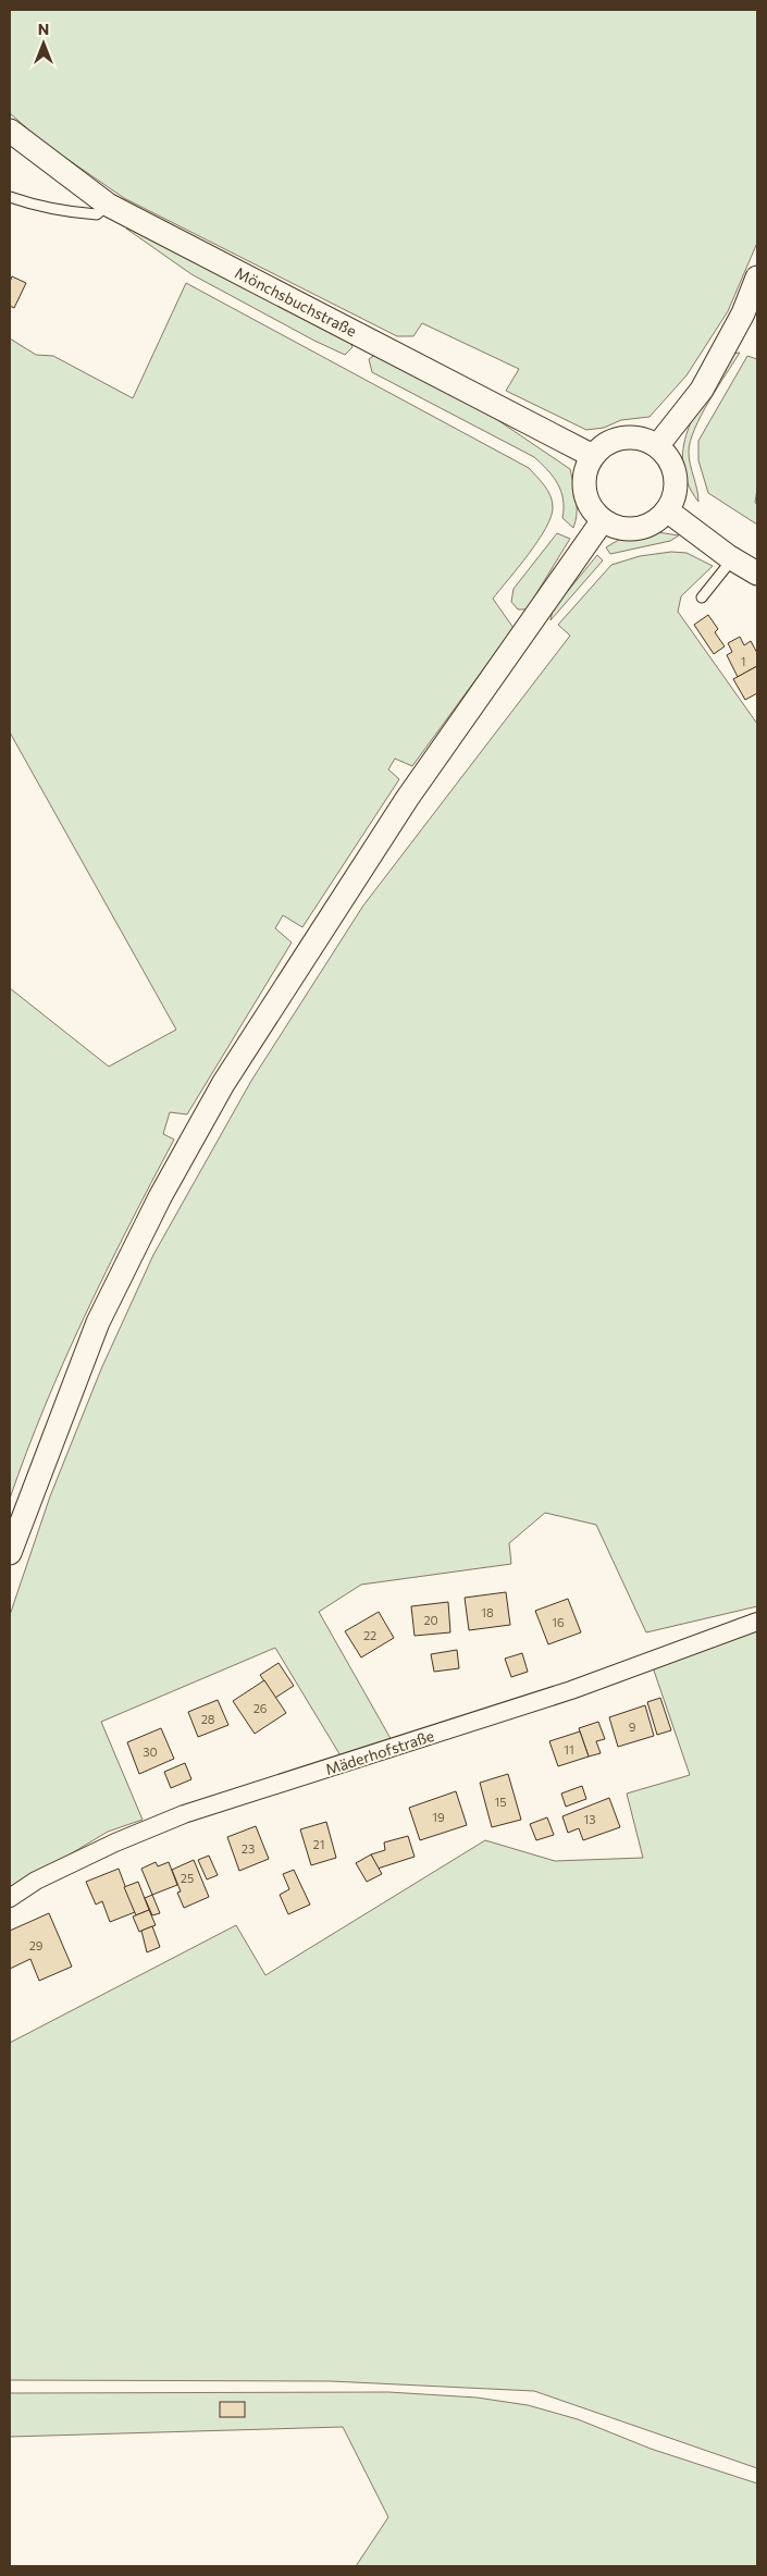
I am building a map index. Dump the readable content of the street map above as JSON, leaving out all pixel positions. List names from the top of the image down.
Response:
{
  "streets": {
    "street": ["Mönchsbuchstraße", "Mäderhofstraße"]
  },
  "house_numbers": [
    "1",
    "18",
    "20",
    "16",
    "22",
    "26",
    "28",
    "9",
    "11",
    "30",
    "15",
    "19",
    "13",
    "21",
    "23",
    "25",
    "29"
  ],
  "north": "top"
}
